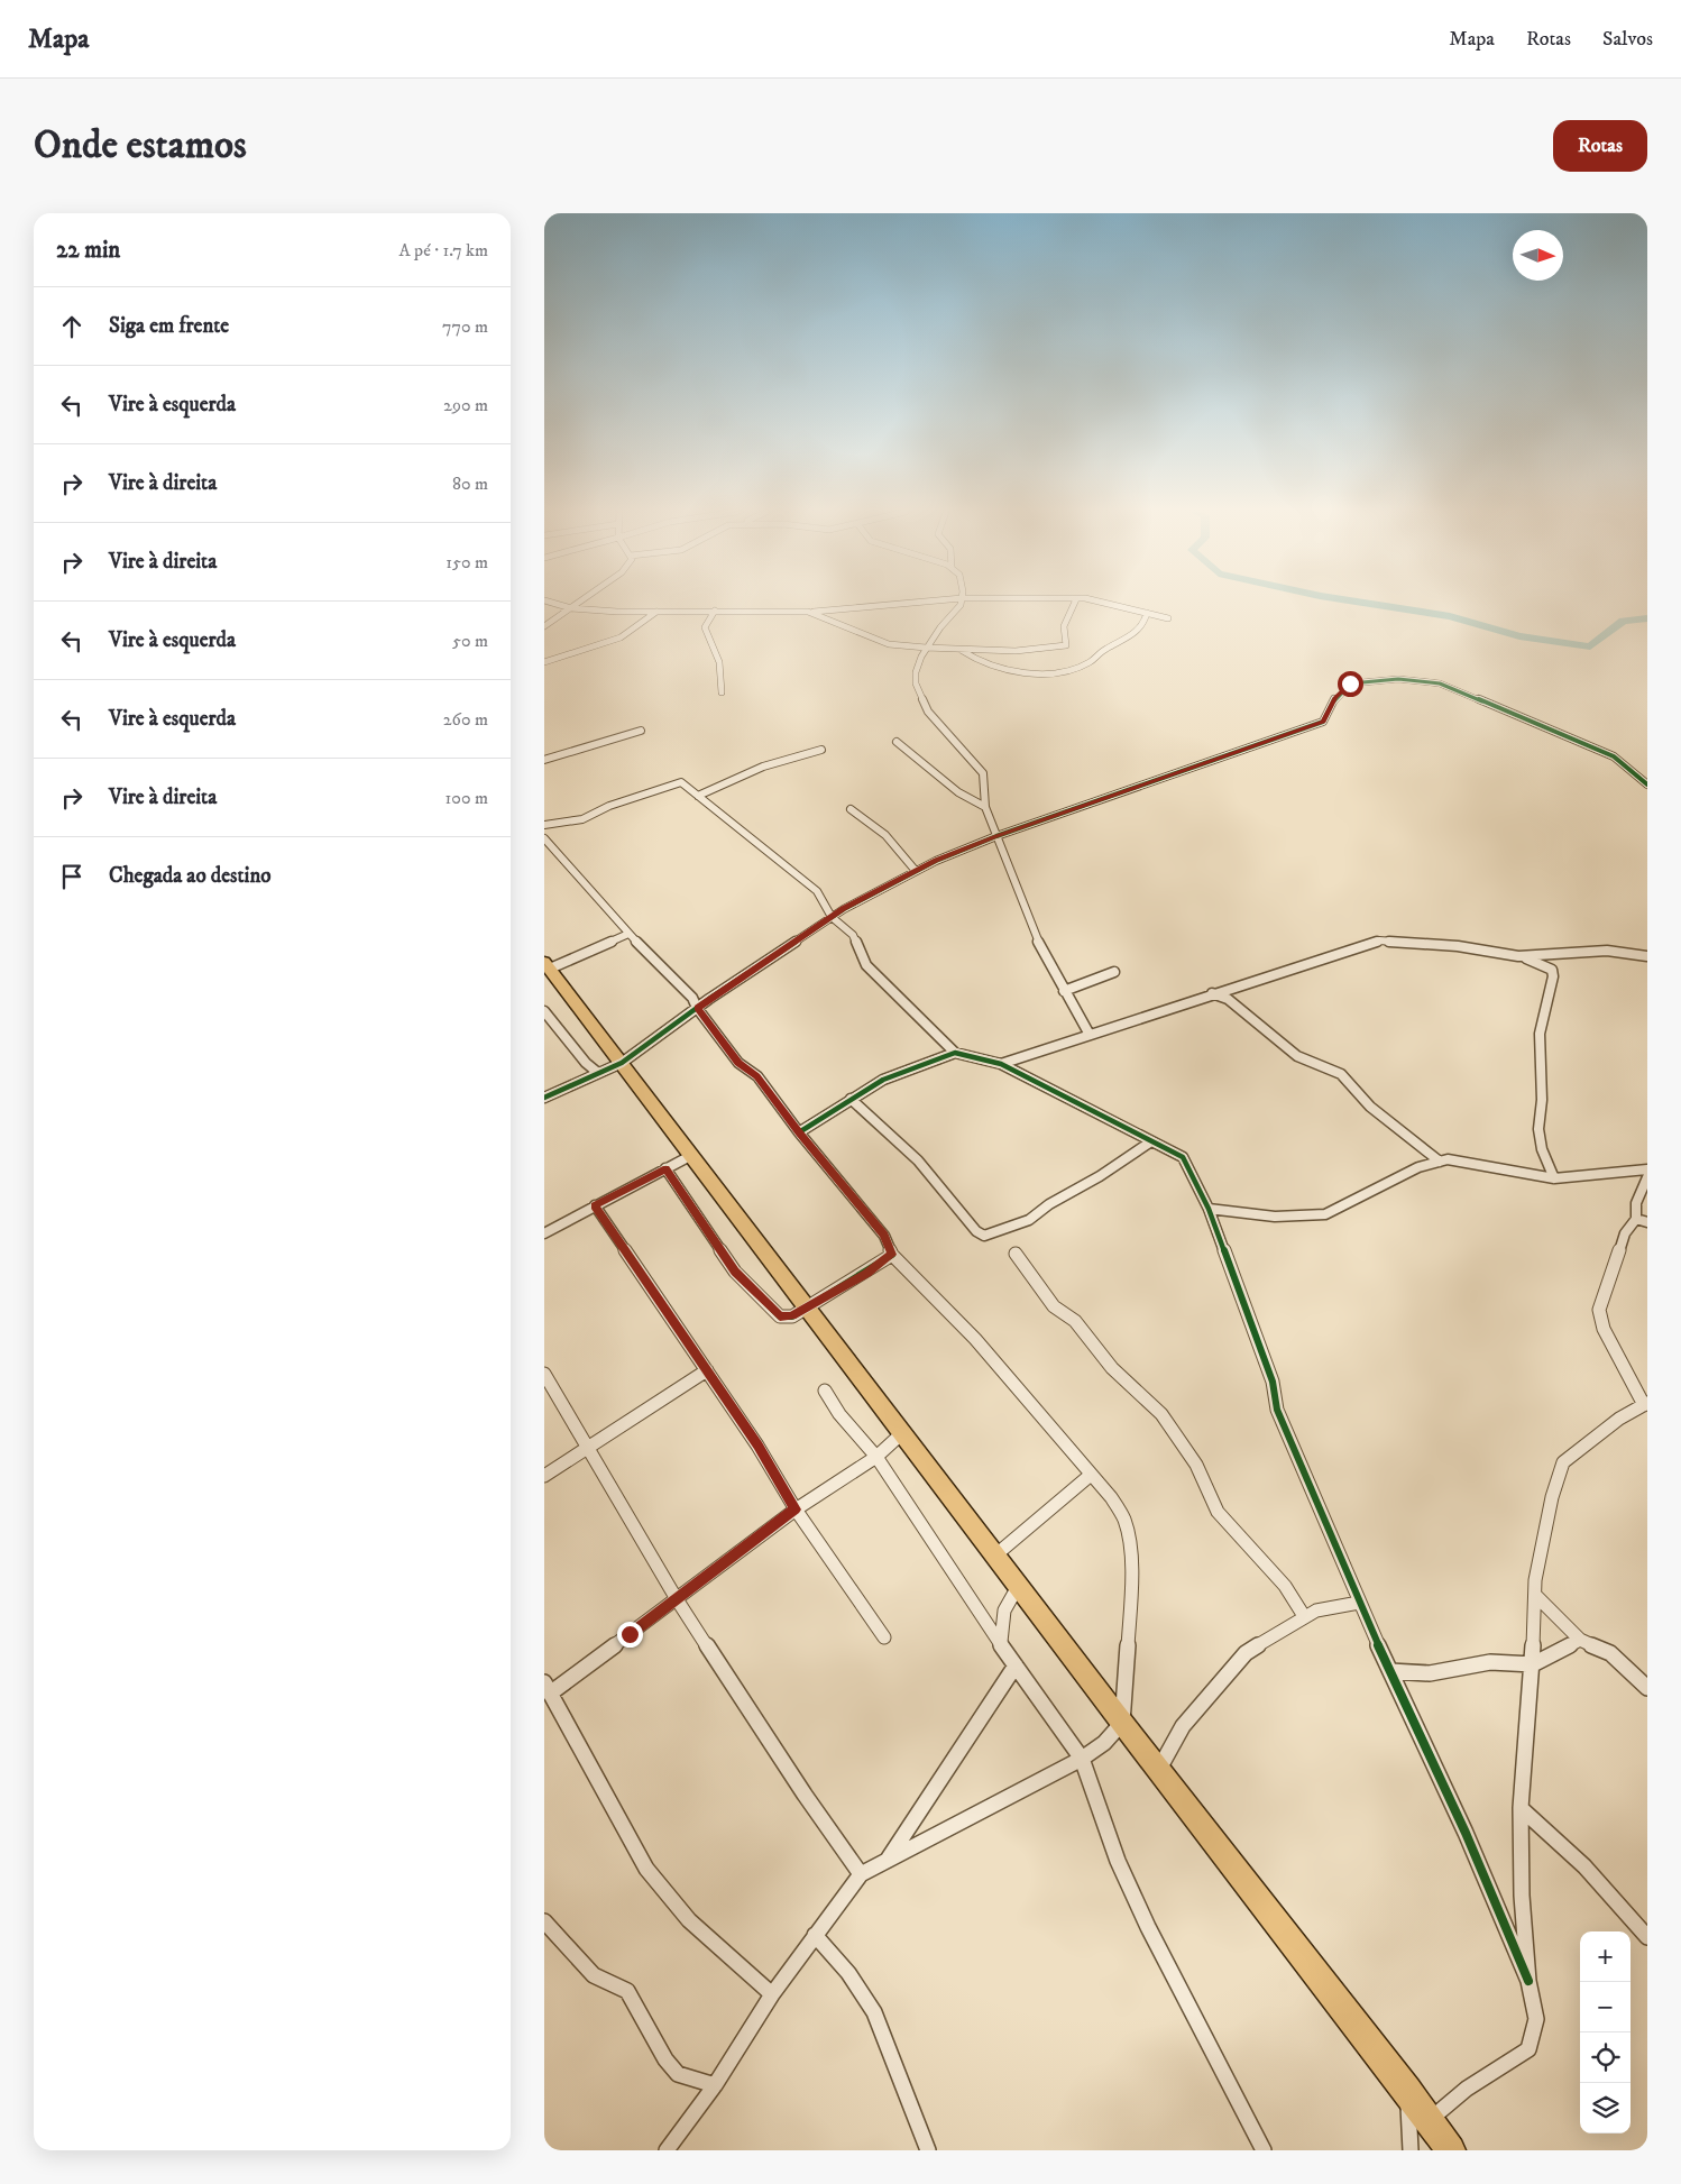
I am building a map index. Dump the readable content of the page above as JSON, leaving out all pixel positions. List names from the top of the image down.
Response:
{
  "north": "right",
  "page": {
    "header": "Mapa",
    "nav": ["Mapa", "Rotas", "Salvos"],
    "buttons": "Rotas",
    "title": "Onde estamos",
    "heading": ["22 min", "A pé · 1.7 km"],
    "list": [
      ["Siga em frente", "770 m"],
      ["Vire à esquerda", "290 m"],
      ["Vire à direita", "80 m"],
      ["Vire à direita", "150 m"],
      ["Vire à esquerda", "50 m"],
      ["Vire à esquerda", "260 m"],
      ["Vire à direita", "100 m"],
      "Chegada ao destino"
    ],
    "map_buttons": ["+", "−"]
  }
}
